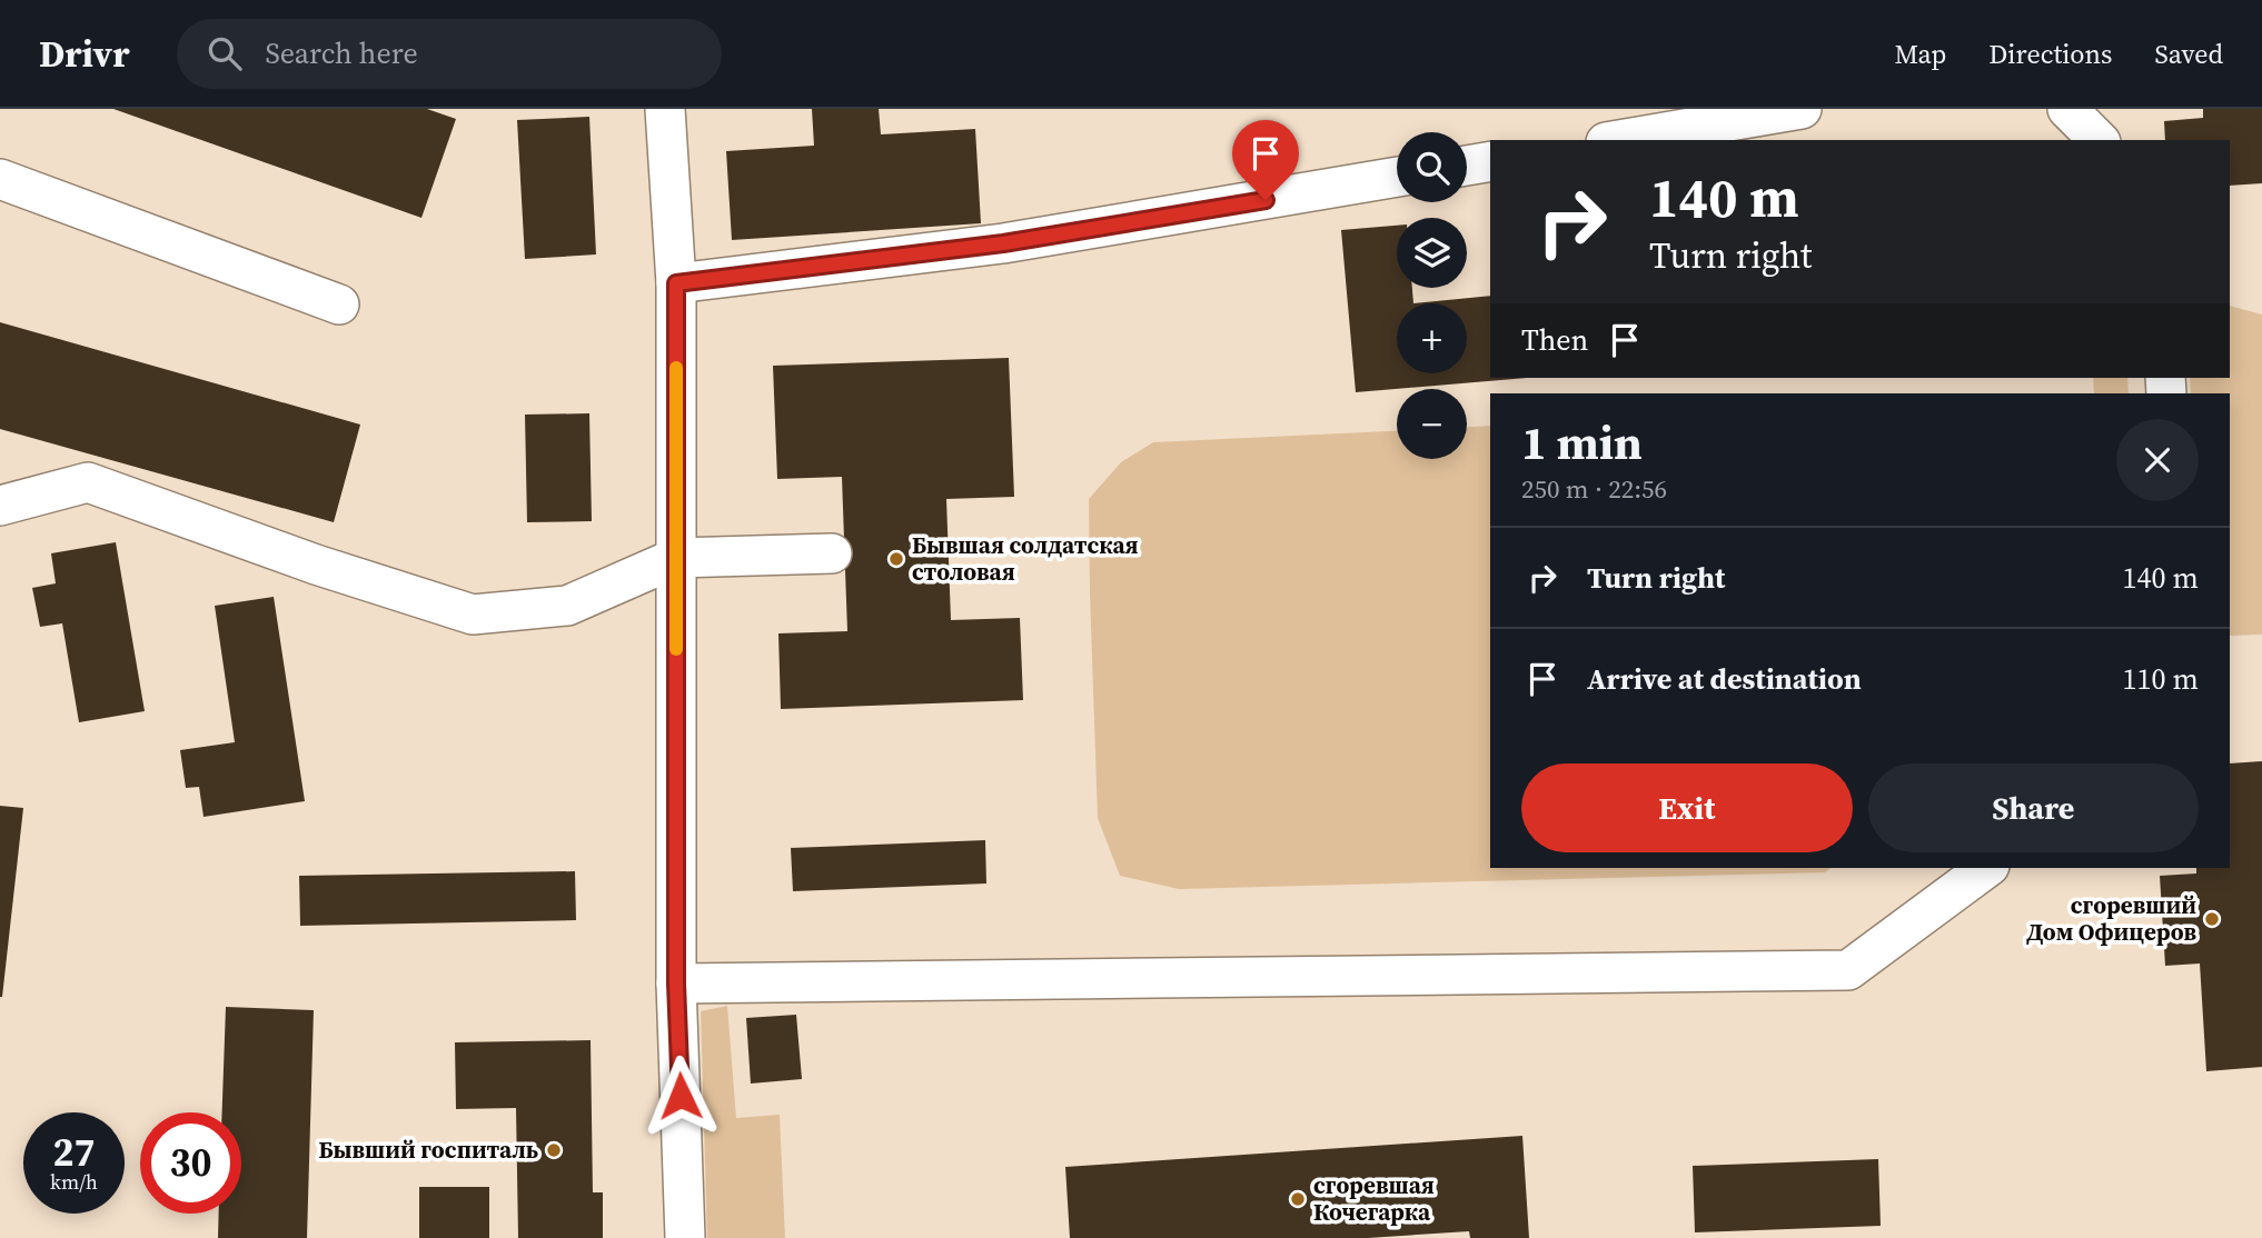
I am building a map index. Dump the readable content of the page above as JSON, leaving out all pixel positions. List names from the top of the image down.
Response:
{
  "places": [
    "Бывшая солдатская столовая",
    "сгоревший Дом Офицеров",
    "Бывший госпиталь",
    "сгоревшая Кочегарка"
  ],
  "page": {
    "header": "Drivr",
    "search": "Search here",
    "nav": ["Map", "Directions", "Saved"],
    "map_buttons": ["+", "−"],
    "turn": ["140 m", "Turn right"],
    "then": "Then",
    "heading": ["1 min", "250 m · 22:56"],
    "list": [
      {
        "name": "Turn right",
        "value": "140 m"
      },
      {
        "name": "Arrive at destination",
        "value": "110 m"
      }
    ],
    "buttons": ["Exit", "Share"],
    "speed": "27 km/h",
    "limit": "30"
  }
}
